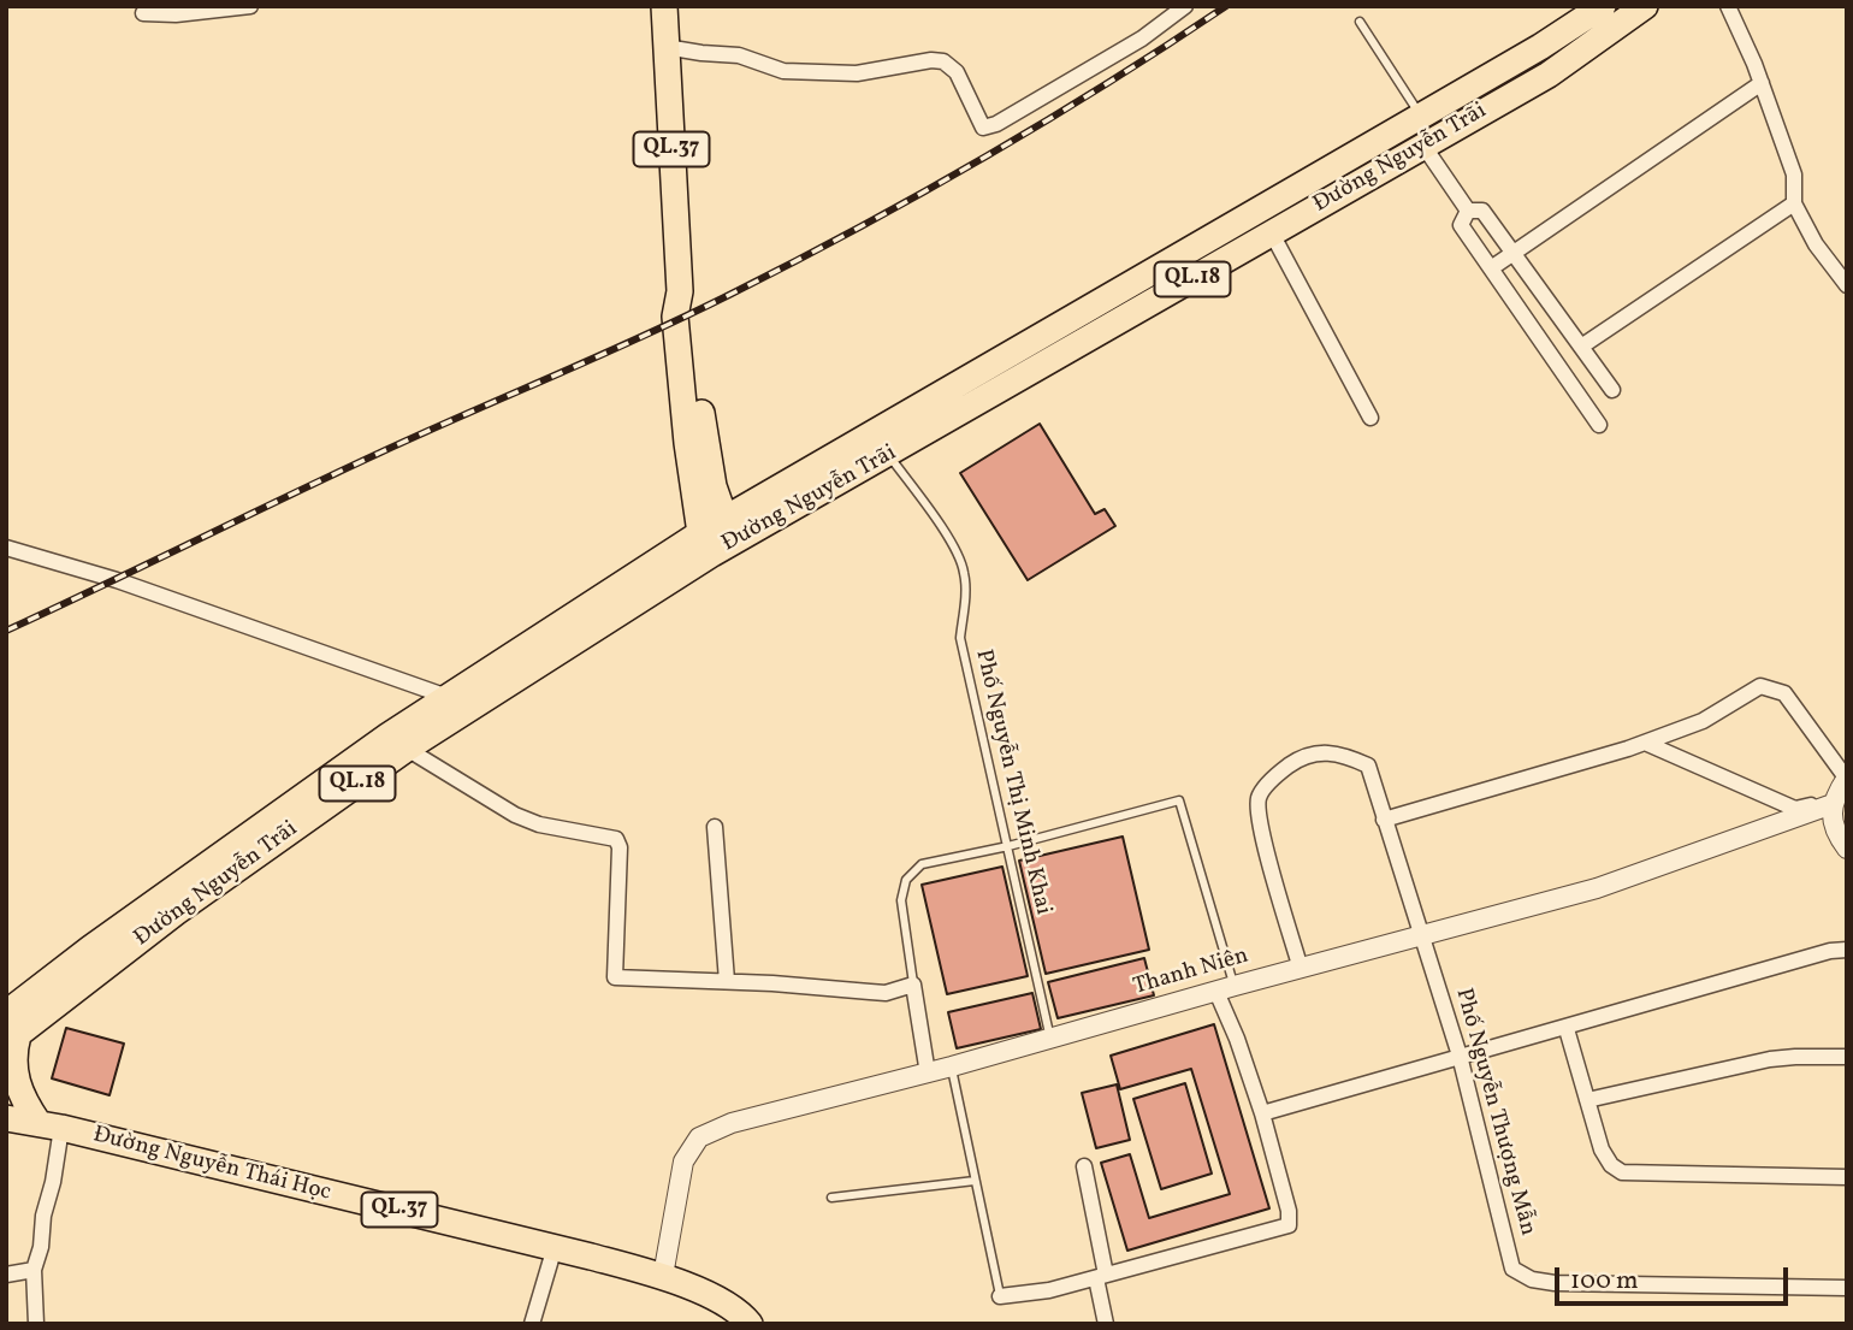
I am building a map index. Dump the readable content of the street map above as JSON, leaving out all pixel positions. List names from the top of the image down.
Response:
{
  "streets": {
    "highway": [
      "QL.37",
      "Đường Nguyễn Trãi",
      "QL.18",
      "Đường Nguyễn Thái Học"
    ],
    "street": ["Thanh Niên", "Phố Nguyễn Thượng Mẫn"],
    "lane": ["Phố Nguyễn Thị Minh Khai"]
  },
  "crossings": [
    ["QL.37", "Đường Nguyễn Trãi"],
    ["Đường Nguyễn Trãi", "Phố Nguyễn Thị Minh Khai"],
    ["Phố Nguyễn Thị Minh Khai", "Thanh Niên"],
    ["Thanh Niên", "Phố Nguyễn Thượng Mẫn"],
    ["Thanh Niên", "Đường Nguyễn Thái Học"]
  ],
  "scale_bar": "100 m"
}
